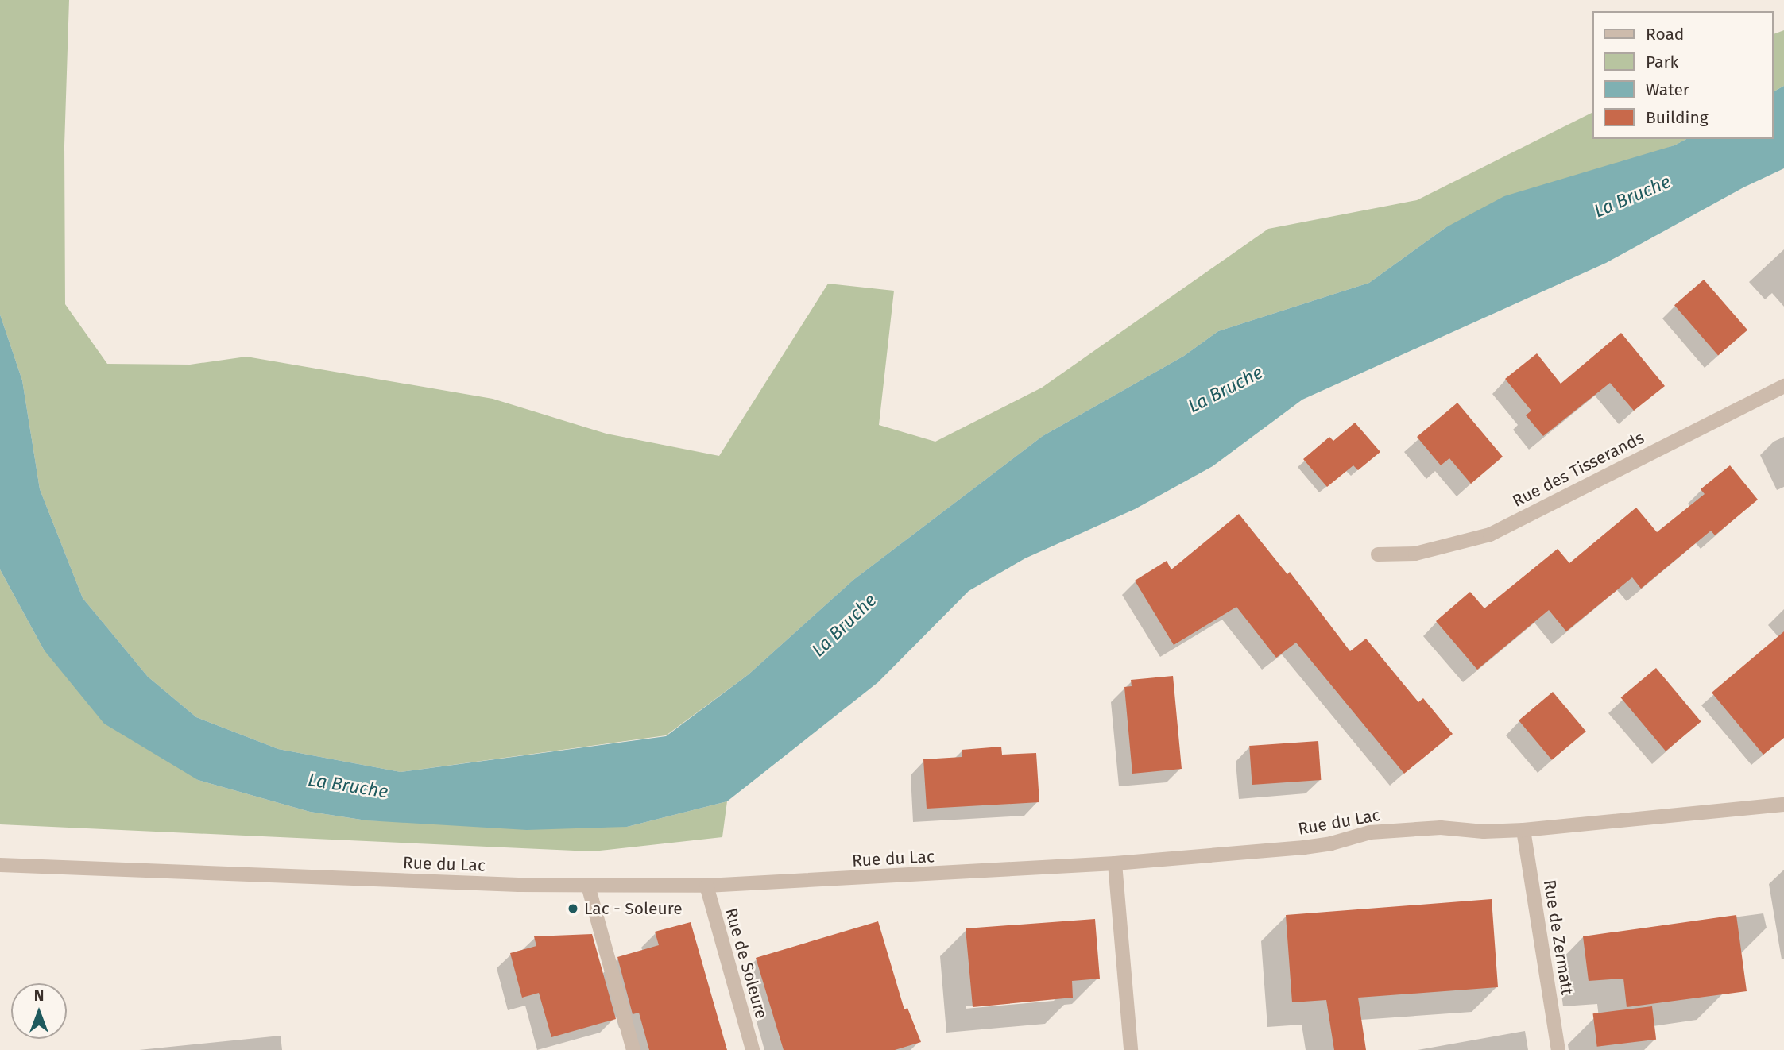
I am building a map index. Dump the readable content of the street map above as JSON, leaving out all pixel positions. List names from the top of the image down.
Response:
{
  "streets": {
    "street": [
      "Rue des Tisserands",
      "Rue du Lac",
      "Rue de Zermatt",
      "Rue de Soleure"
    ]
  },
  "crossings": [
    ["Rue du Lac", "Rue de Zermatt"],
    ["Rue du Lac", "Rue de Soleure"]
  ],
  "water": ["La Bruche"],
  "places": ["Lac - Soleure"],
  "legend": [
    "Road",
    "Park",
    "Water",
    "Building"
  ],
  "north": "top"
}
